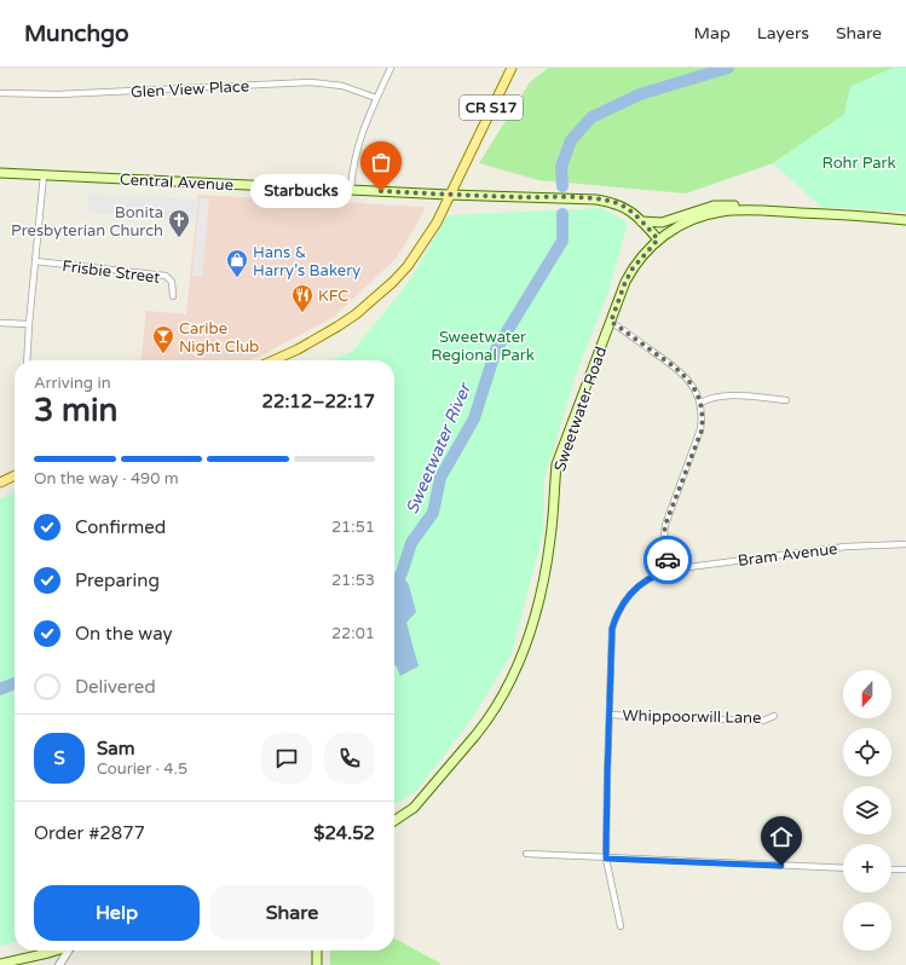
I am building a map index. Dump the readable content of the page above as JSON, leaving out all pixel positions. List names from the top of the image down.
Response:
{
  "streets": {
    "main road": ["CR S17", "Central Avenue", "Sweetwater Road"],
    "street": [
      "Glen View Place",
      "Frisbie Street",
      "Bram Avenue",
      "Whippoorwill Lane"
    ]
  },
  "crossings": [
    ["CR S17", "Central Avenue"],
    ["Central Avenue", "Sweetwater Road"],
    ["Bram Avenue", "Whippoorwill Lane"]
  ],
  "water": ["Sweetwater River"],
  "parks": ["Rohr Park", "Sweetwater Regional Park"],
  "places": {
    "other": ["Starbucks"],
    "church": ["Bonita Presbyterian Church"],
    "shop": ["Hans & Harry’s Bakery"],
    "restaurant": ["KFC"],
    "bar": ["Caribe Night Club"]
  },
  "north": "bottom",
  "page": {
    "header": "Munchgo",
    "nav": ["Map", "Layers", "Share"],
    "bubble": "Starbucks",
    "heading": ["3 min", "Arriving in", "22:12–22:17"],
    "panel": [
      "Sam",
      "Courier · 4.5",
      "Order #2877",
      "$24.52"
    ],
    "bar": "On the way · 490 m",
    "list": [
      ["Confirmed", "21:51"],
      ["Preparing", "21:53"],
      ["On the way", "22:01"],
      "Delivered"
    ],
    "map_buttons": ["+", "−"],
    "round": "S",
    "buttons": ["Help", "Share"]
  }
}
